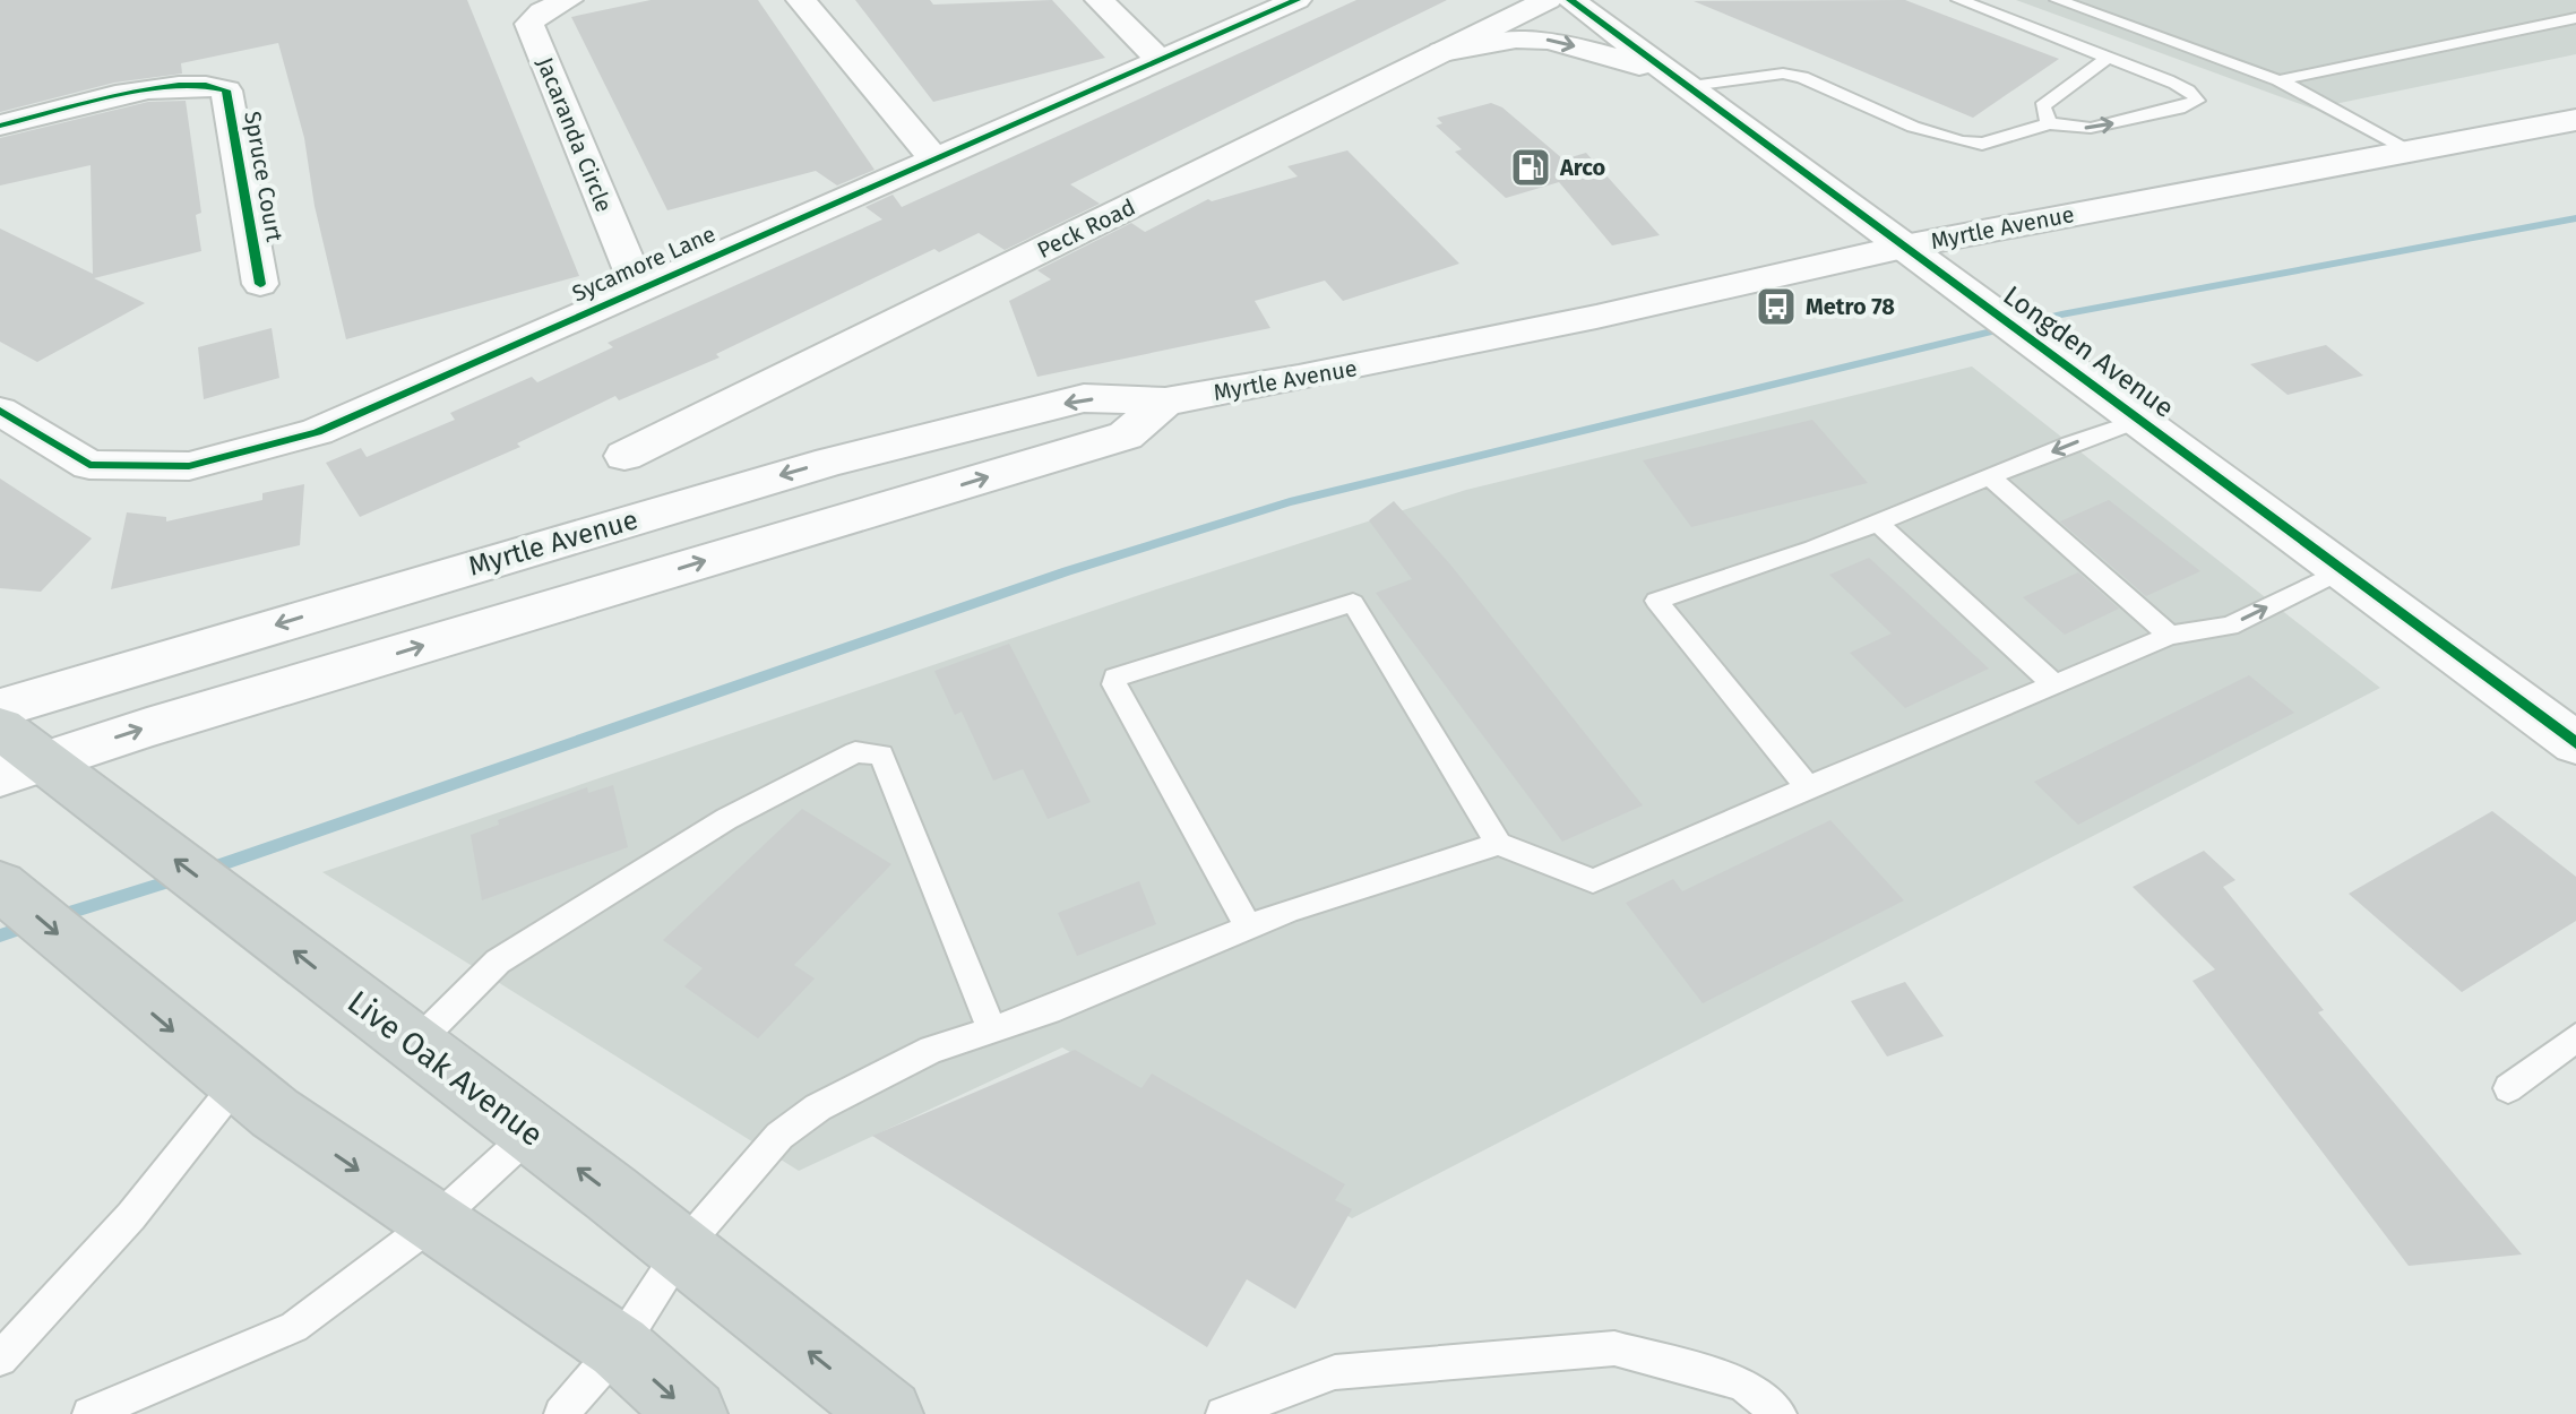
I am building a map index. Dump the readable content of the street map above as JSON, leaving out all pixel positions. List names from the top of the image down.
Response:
{
  "streets": {
    "main road": ["Myrtle Avenue", "Longden Avenue", "Live Oak Avenue"],
    "street": [
      "Jacaranda Circle",
      "Spruce Court",
      "Peck Road",
      "Sycamore Lane"
    ]
  },
  "crossings": [
    ["Jacaranda Circle", "Sycamore Lane"],
    ["Myrtle Avenue", "Longden Avenue"],
    ["Myrtle Avenue", "Live Oak Avenue"]
  ],
  "places": {
    "fuel station": ["Arco"],
    "bus stop": ["Metro 78"]
  }
}
